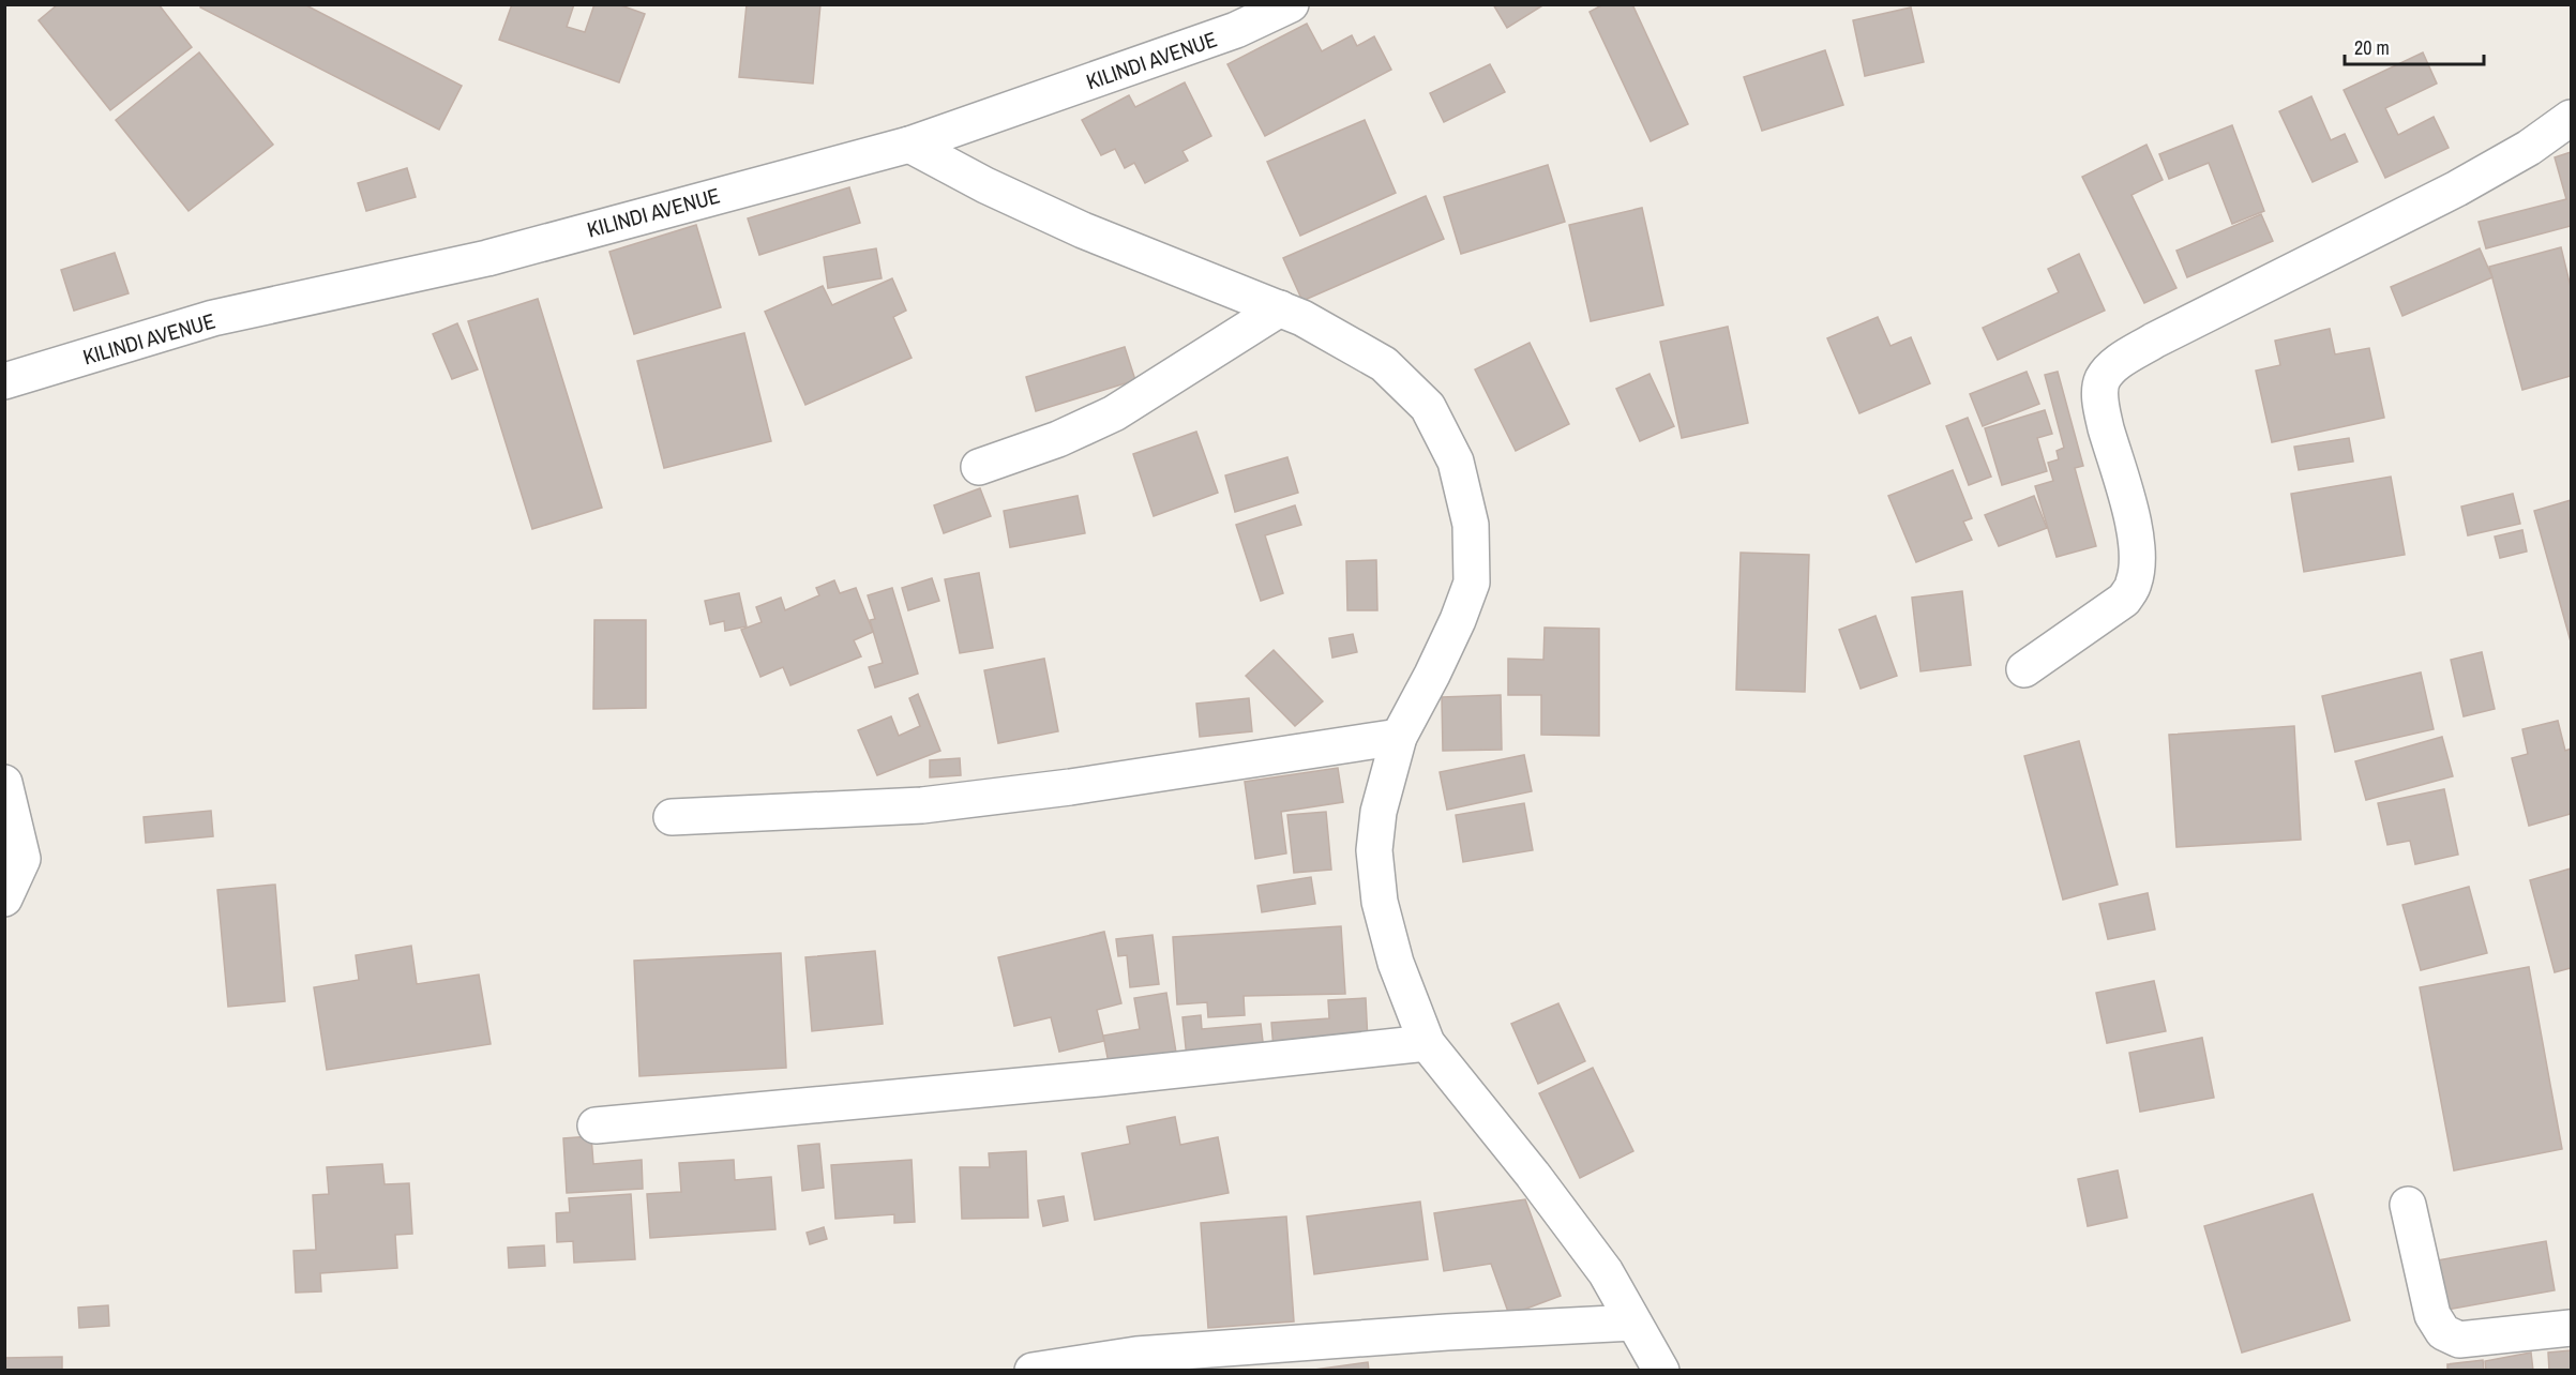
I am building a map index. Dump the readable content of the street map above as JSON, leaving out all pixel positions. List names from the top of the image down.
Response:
{
  "streets": {
    "street": ["KILINDI AVENUE"]
  },
  "scale_bar": "20 m"
}
